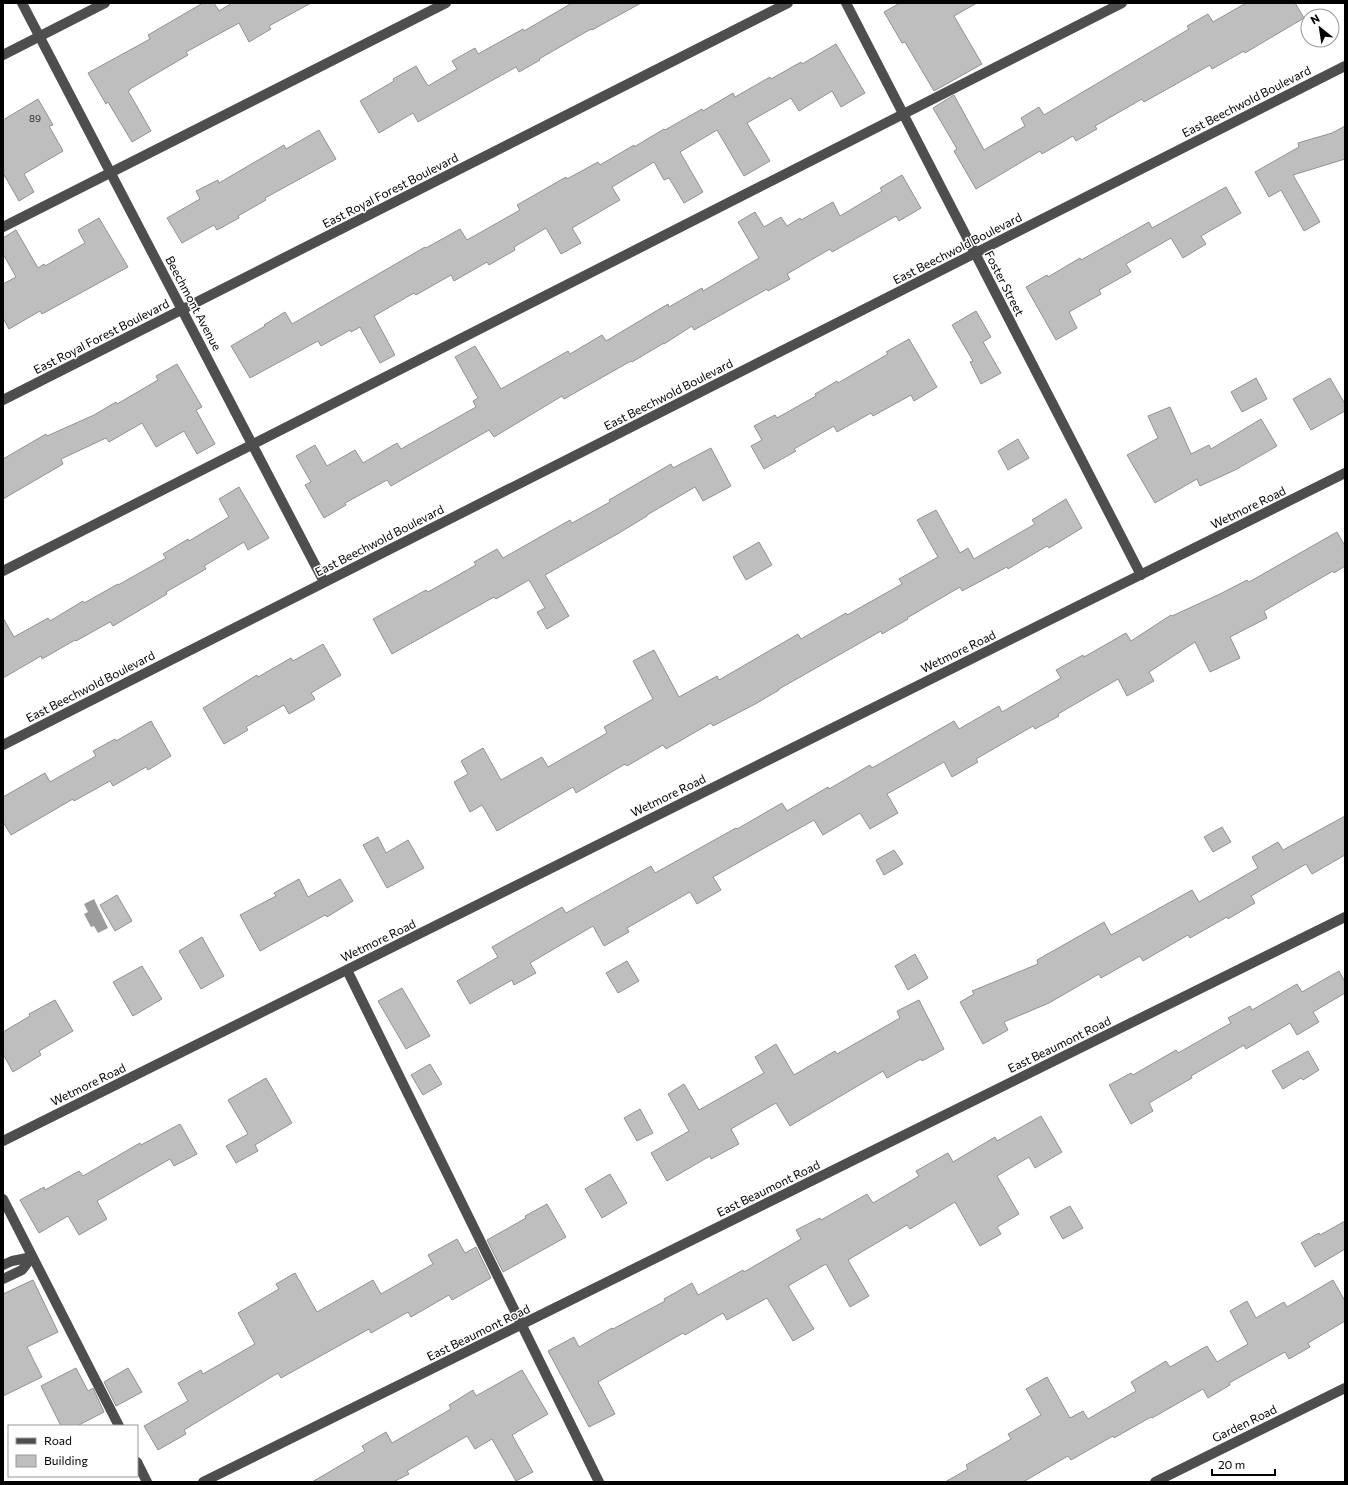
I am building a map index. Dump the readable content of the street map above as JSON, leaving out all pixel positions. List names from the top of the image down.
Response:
{
  "streets": {
    "street": [
      "East Beechwold Boulevard",
      "East Royal Forest Boulevard",
      "Foster Street",
      "Beechmont Avenue",
      "Wetmore Road",
      "East Beaumont Road",
      "Garden Road"
    ]
  },
  "crossings": [
    ["East Beechwold Boulevard", "Foster Street"],
    ["East Beechwold Boulevard", "Beechmont Avenue"],
    ["East Royal Forest Boulevard", "Beechmont Avenue"],
    ["Foster Street", "Wetmore Road"]
  ],
  "house_numbers": ["89"],
  "legend": ["Road", "Building"],
  "scale_bar": "20 m",
  "north": "top left"
}
